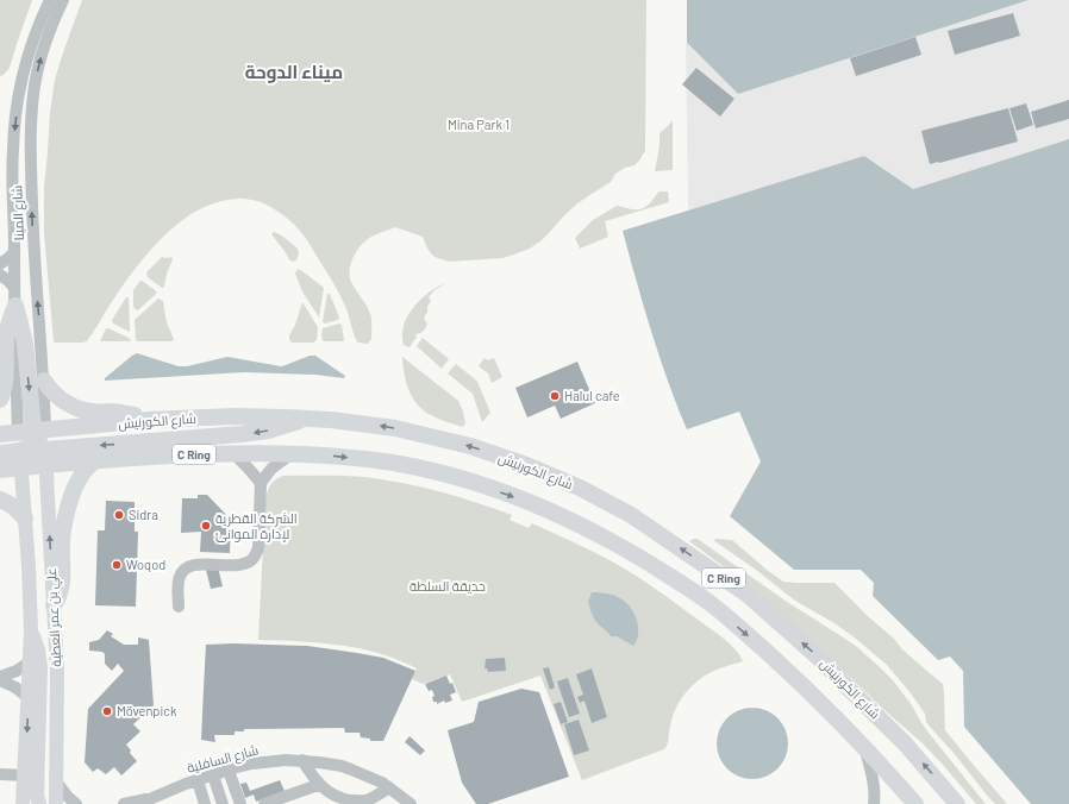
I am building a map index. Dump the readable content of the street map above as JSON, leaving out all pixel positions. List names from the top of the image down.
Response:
{
  "streets": {
    "highway": ["شارع الكورنيش", "C Ring"],
    "main road": ["علي بن عمر العطية"],
    "street": ["شارع المينا", "شارع السافلية"]
  },
  "crossings": [
    ["شارع المينا", "شارع الكورنيش"],
    ["شارع المينا", "علي بن عمر العطية"],
    ["شارع الكورنيش", "علي بن عمر العطية"]
  ],
  "districts": ["ميناء الدوحة"],
  "parks": ["Mina Park 1", "حديقة السلطة"],
  "places": [
    "Halul cafe",
    "Sidra",
    "الشركة القطرية لإدارة الموانئ",
    "Woqod",
    "Mövenpick"
  ]
}
